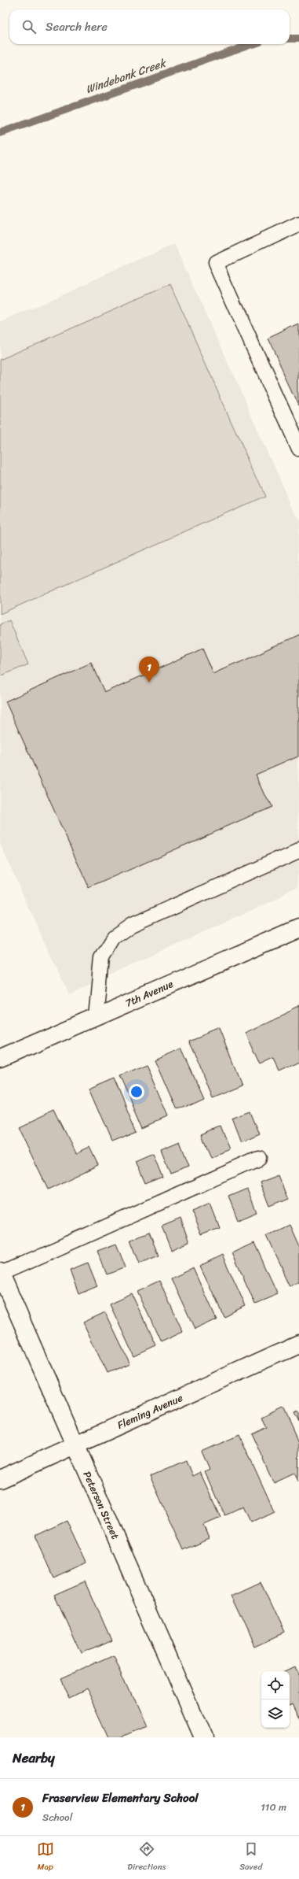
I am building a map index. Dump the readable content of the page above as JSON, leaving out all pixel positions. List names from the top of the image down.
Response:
{
  "streets": {
    "street": ["7th Avenue", "Fleming Avenue", "Peterson Street"]
  },
  "crossings": [
    ["Fleming Avenue", "Peterson Street"]
  ],
  "water": ["Windebank Creek"],
  "page": {
    "search": "Search here",
    "pins": "1",
    "heading": "Nearby",
    "list": [
      {
        "mark": "1",
        "name": "Fraserview Elementary School",
        "note": "School",
        "value": "110 m"
      }
    ],
    "nav": ["Map", "Directions", "Saved"]
  }
}
